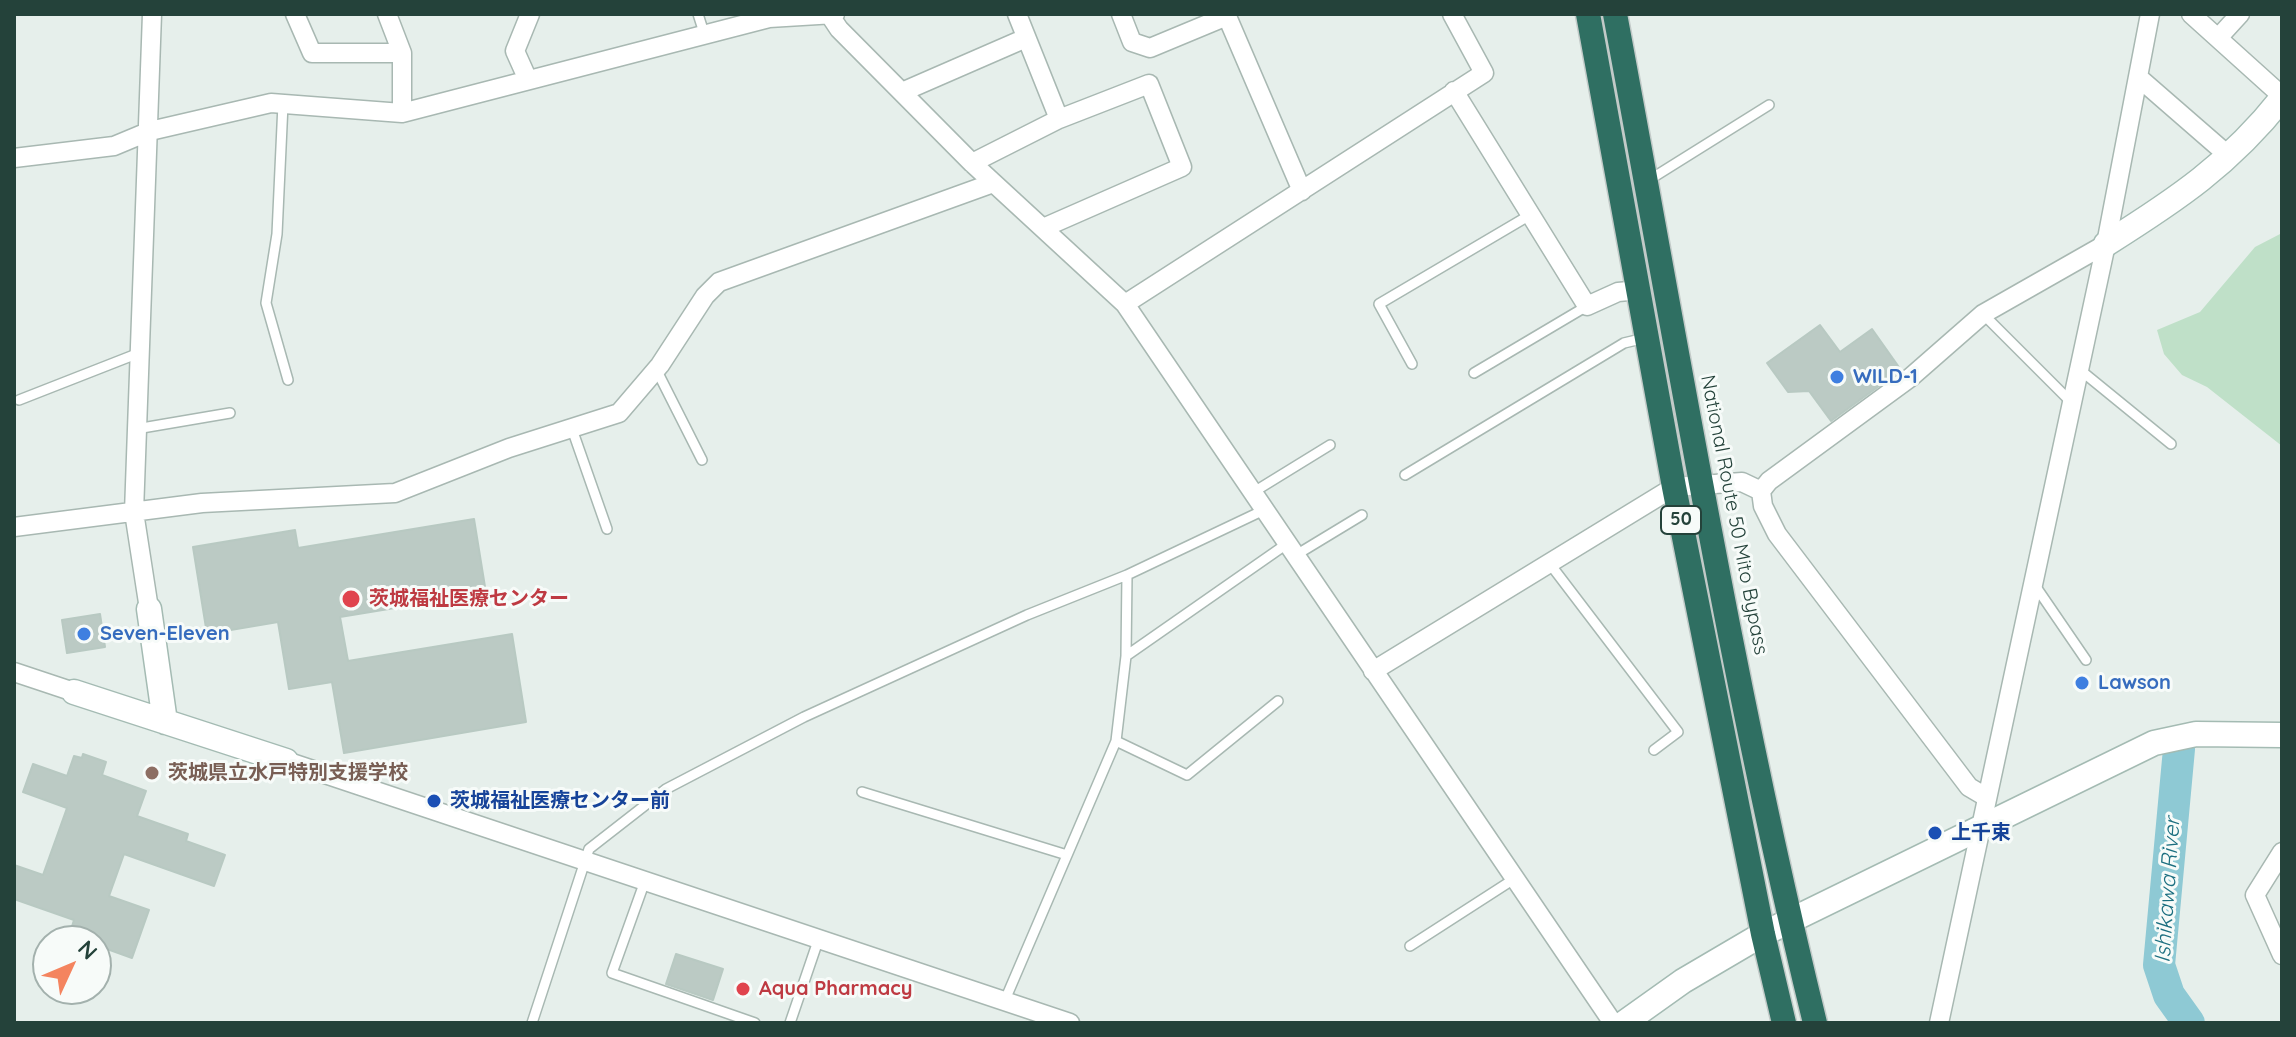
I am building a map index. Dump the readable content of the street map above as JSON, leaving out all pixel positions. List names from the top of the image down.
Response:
{
  "streets": {
    "highway": ["National Route 50 Mito Bypass", "50"]
  },
  "water": ["Ishikawa River"],
  "places": [
    "WILD-1",
    "茨城福祉医療センター",
    "Seven-Eleven",
    "Lawson",
    "茨城県立水戸特別支援学校",
    "茨城福祉医療センター前",
    "上千束",
    "Aqua Pharmacy"
  ],
  "north": "top right"
}
